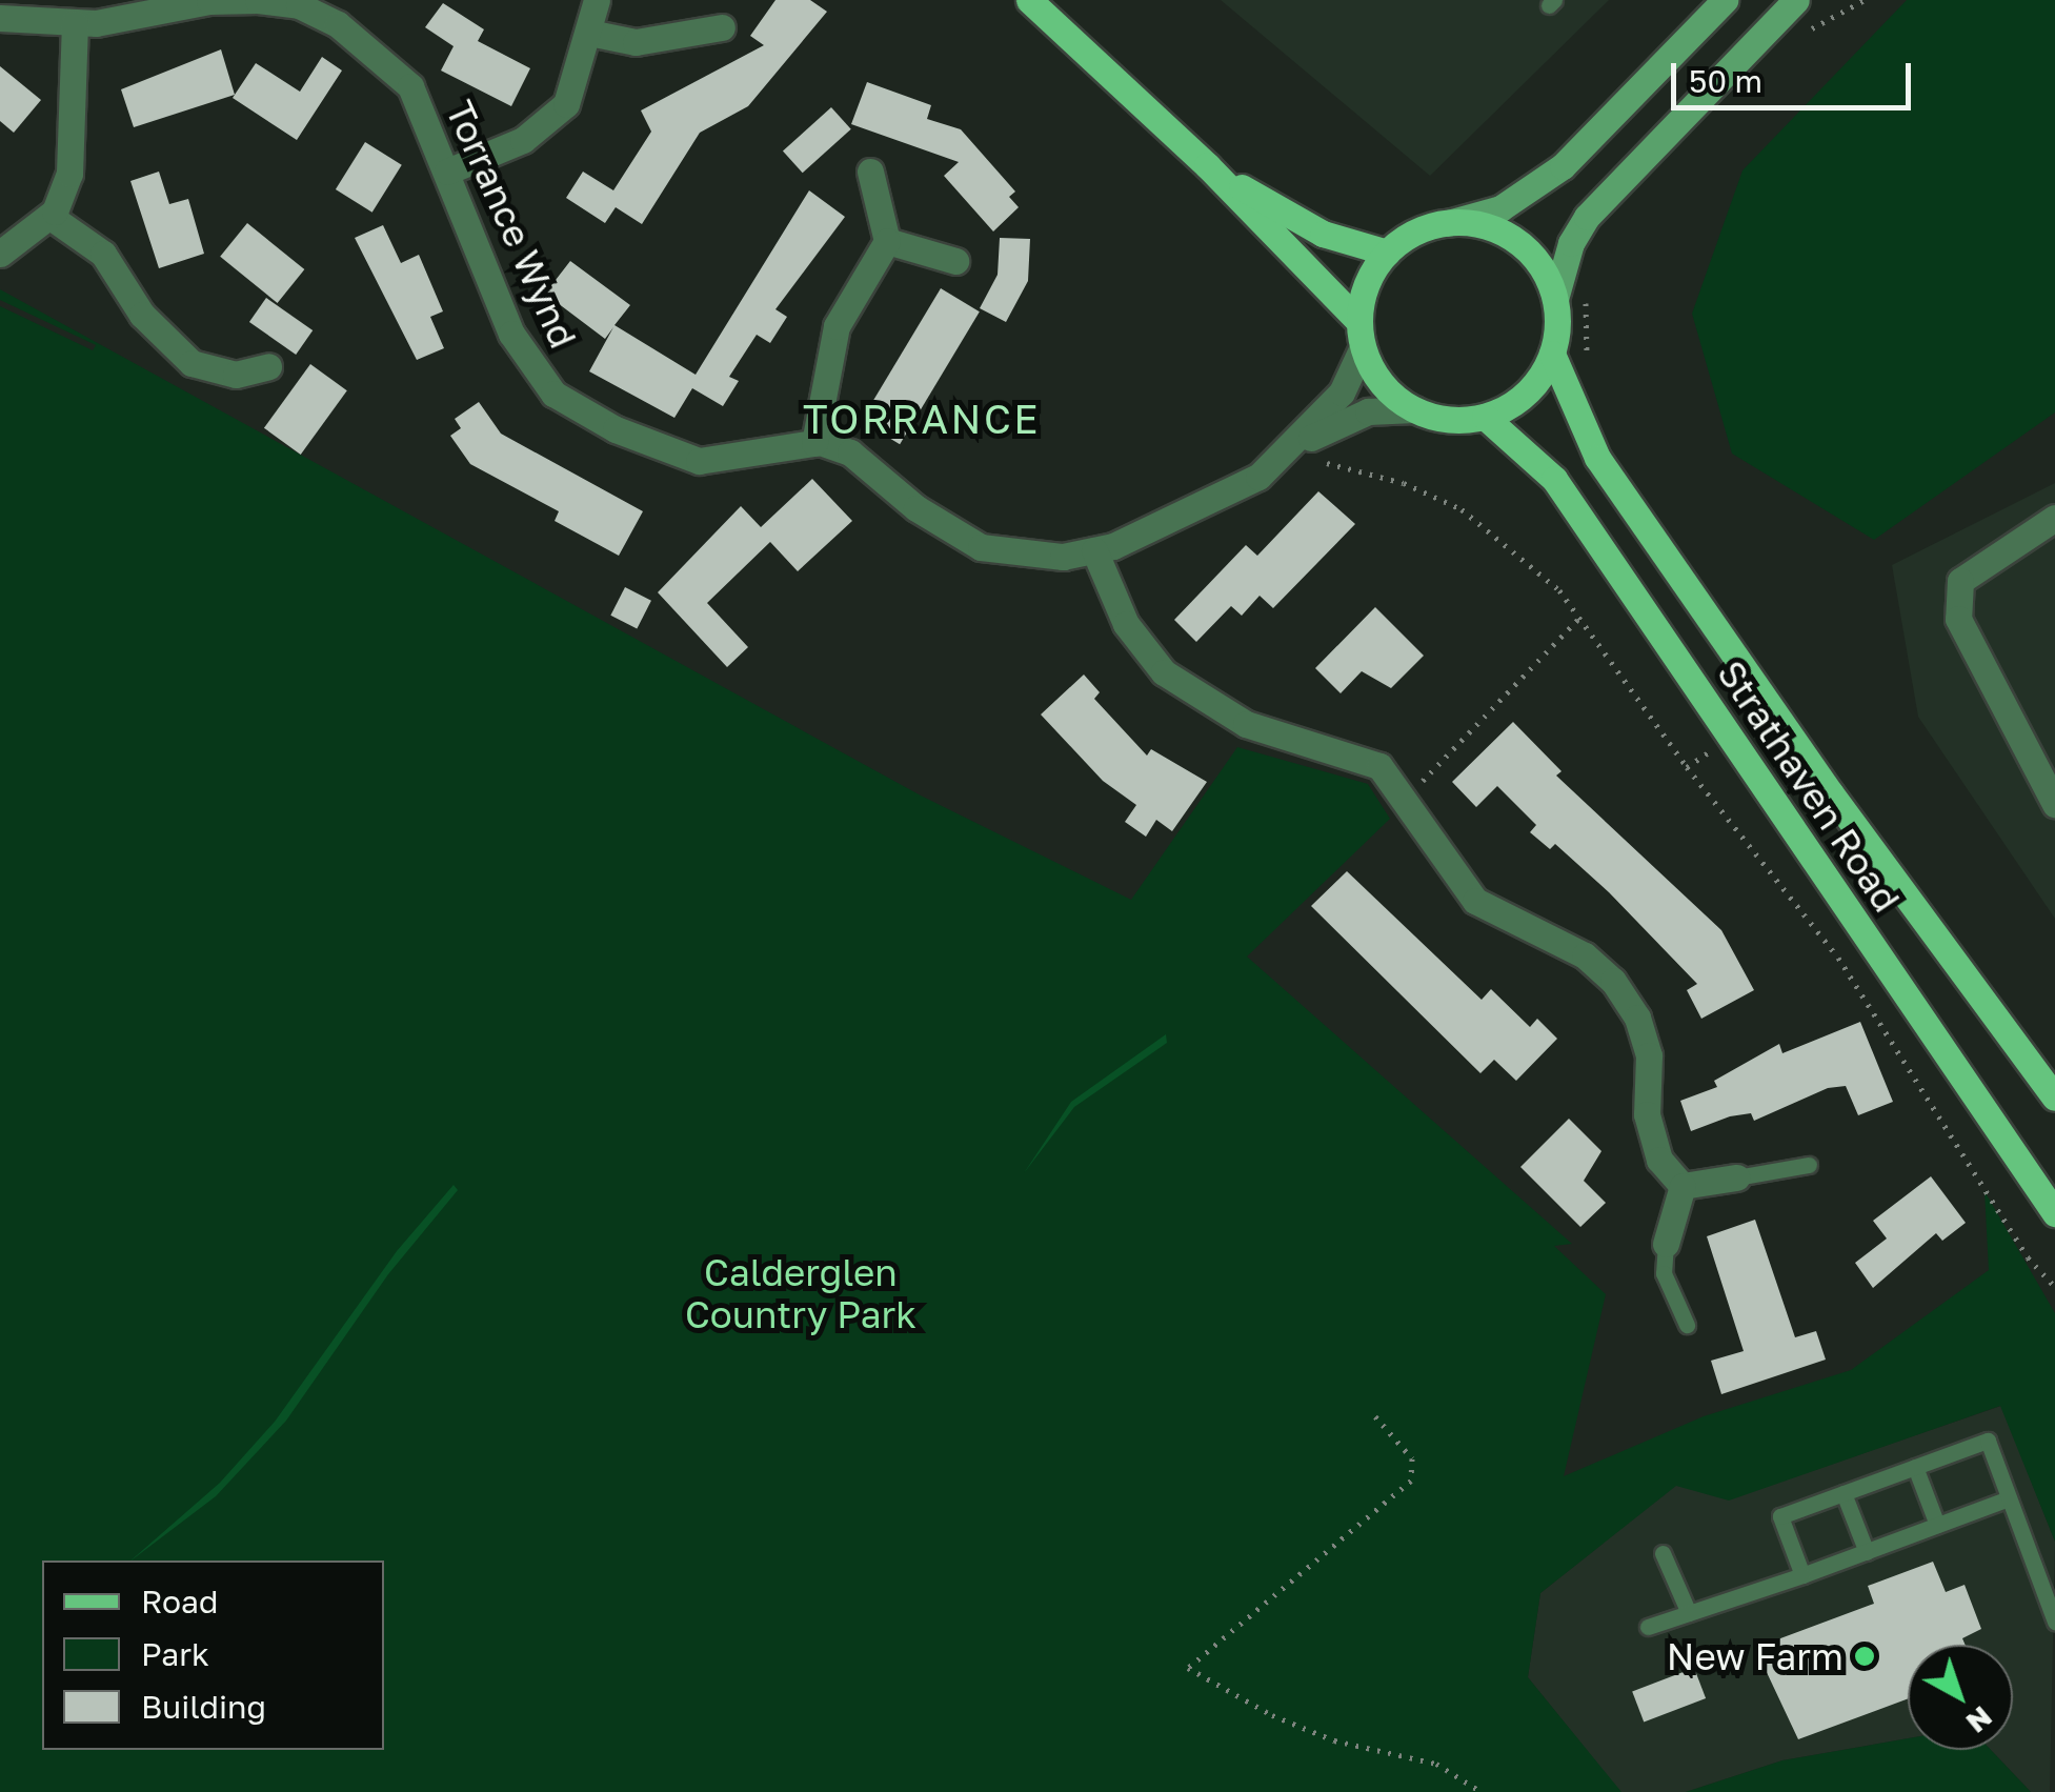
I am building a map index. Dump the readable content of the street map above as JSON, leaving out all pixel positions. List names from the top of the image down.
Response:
{
  "streets": {
    "main road": ["Strathaven Road"],
    "street": ["Torrance Wynd"]
  },
  "districts": ["TORRANCE"],
  "parks": ["Calderglen Country Park"],
  "places": ["New Farm"],
  "legend": ["Road", "Park", "Building"],
  "scale_bar": "50 m",
  "north": "bottom right"
}
